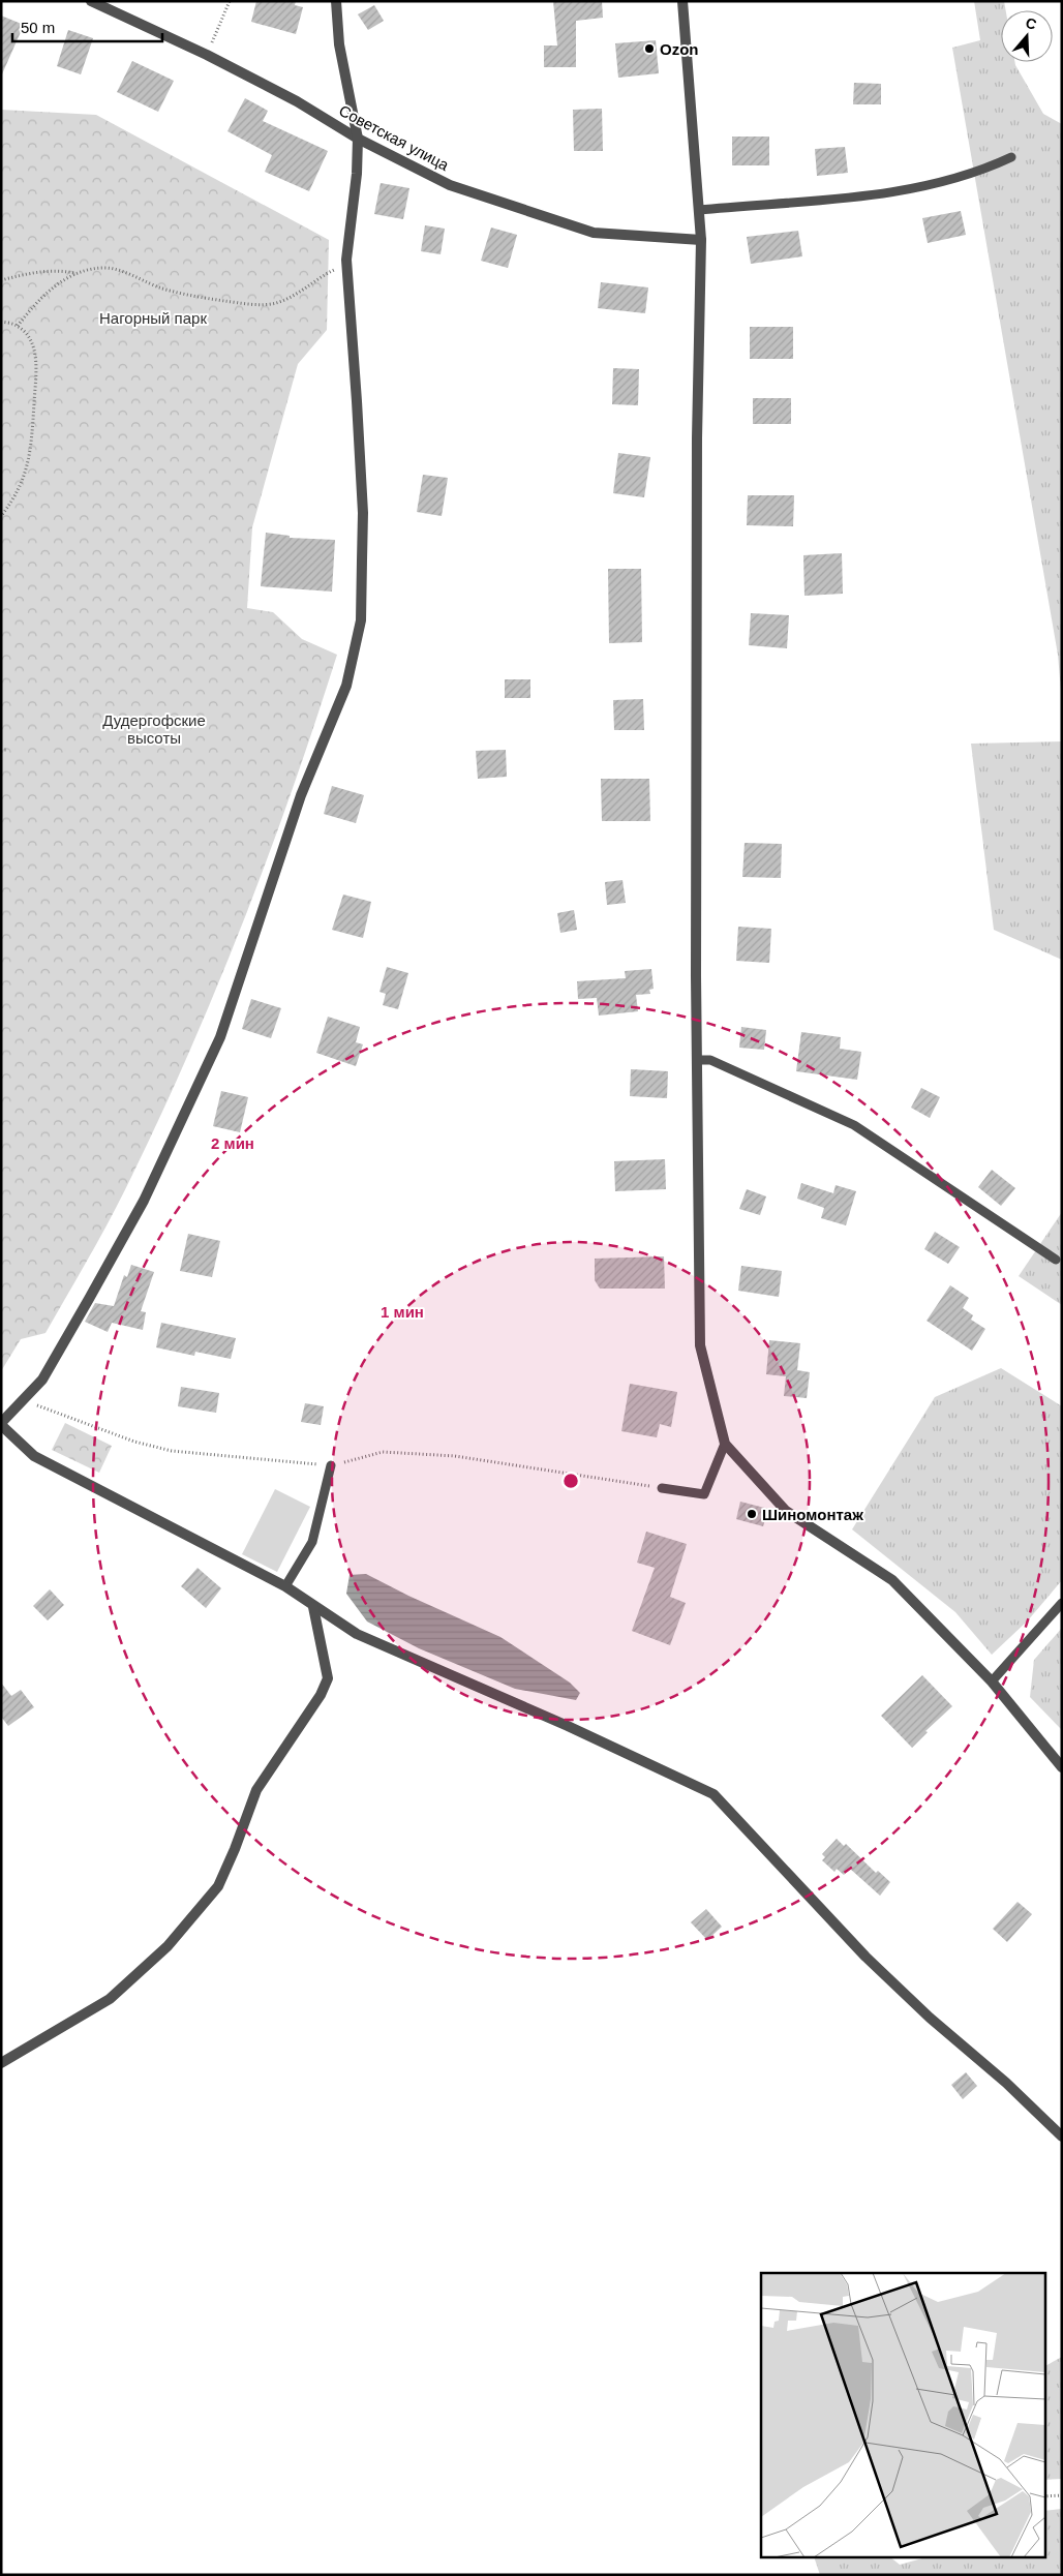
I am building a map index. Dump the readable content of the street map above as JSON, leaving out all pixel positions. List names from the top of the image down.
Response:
{
  "streets": {
    "street": ["Советская улица"]
  },
  "parks": ["Нагорный парк", "Дудергофские высоты"],
  "places": ["Ozon", "Шиномонтаж"],
  "scale_bar": "50 m",
  "north": "top",
  "rings": ["2 мин", "1 мин"]
}
